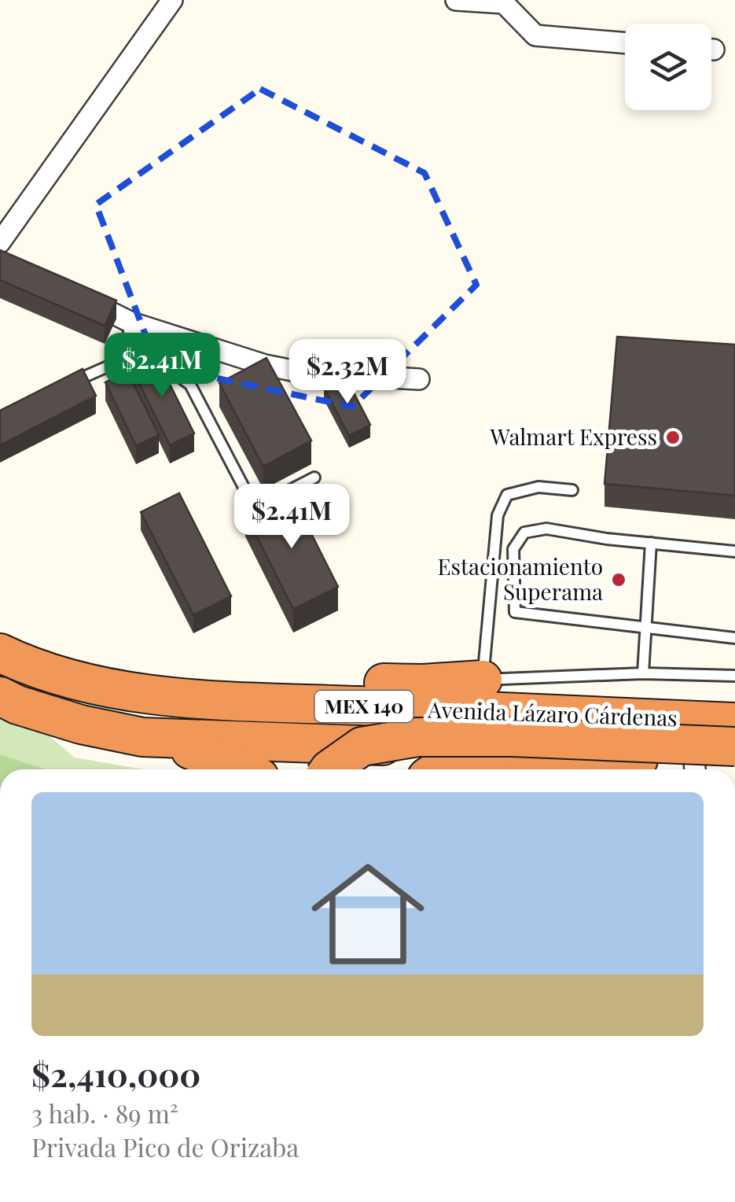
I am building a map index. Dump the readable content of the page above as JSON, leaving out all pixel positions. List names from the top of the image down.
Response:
{
  "streets": {
    "highway": ["MEX 140", "Avenida Lázaro Cárdenas"]
  },
  "places": ["Walmart Express", "Estacionamiento Superama"],
  "page": {
    "price": ["$2.41M", "$2.32M", "$2.41M"],
    "list": [
      {
        "name": "$2,410,000",
        "note": "3 hab. · 89 m² · Privada Pico de Orizaba"
      }
    ]
  }
}
